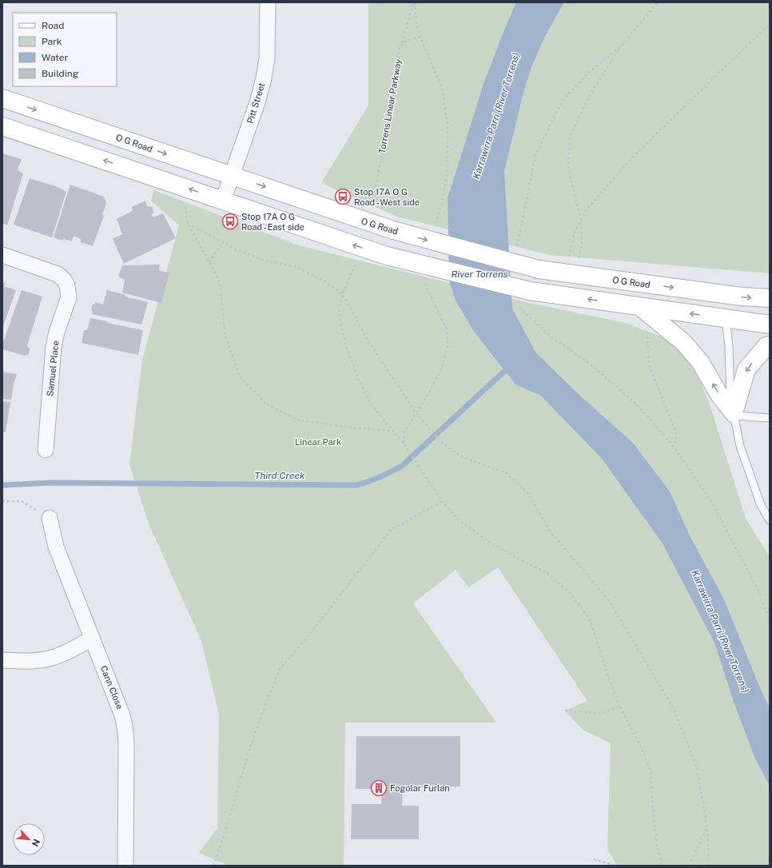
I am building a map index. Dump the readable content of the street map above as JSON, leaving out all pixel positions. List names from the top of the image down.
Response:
{
  "streets": {
    "main road": ["O G Road"],
    "street": ["Pitt Street", "Samuel Place", "Cann Close"],
    "path": ["Torrens Linear Parkway"]
  },
  "crossings": [
    ["Pitt Street", "O G Road"],
    ["Torrens Linear Parkway", "O G Road"]
  ],
  "water": ["Karrawirra Parri (River Torrens)", "River Torrens", "Third Creek"],
  "parks": ["Linear Park"],
  "places": {
    "bus stop": ["Stop 17A O G Road - West side", "Stop 17A O G Road - East side"],
    "building": ["Fogolar Furlan"]
  },
  "legend": [
    "Road",
    "Park",
    "Water",
    "Building"
  ],
  "north": "bottom right"
}
